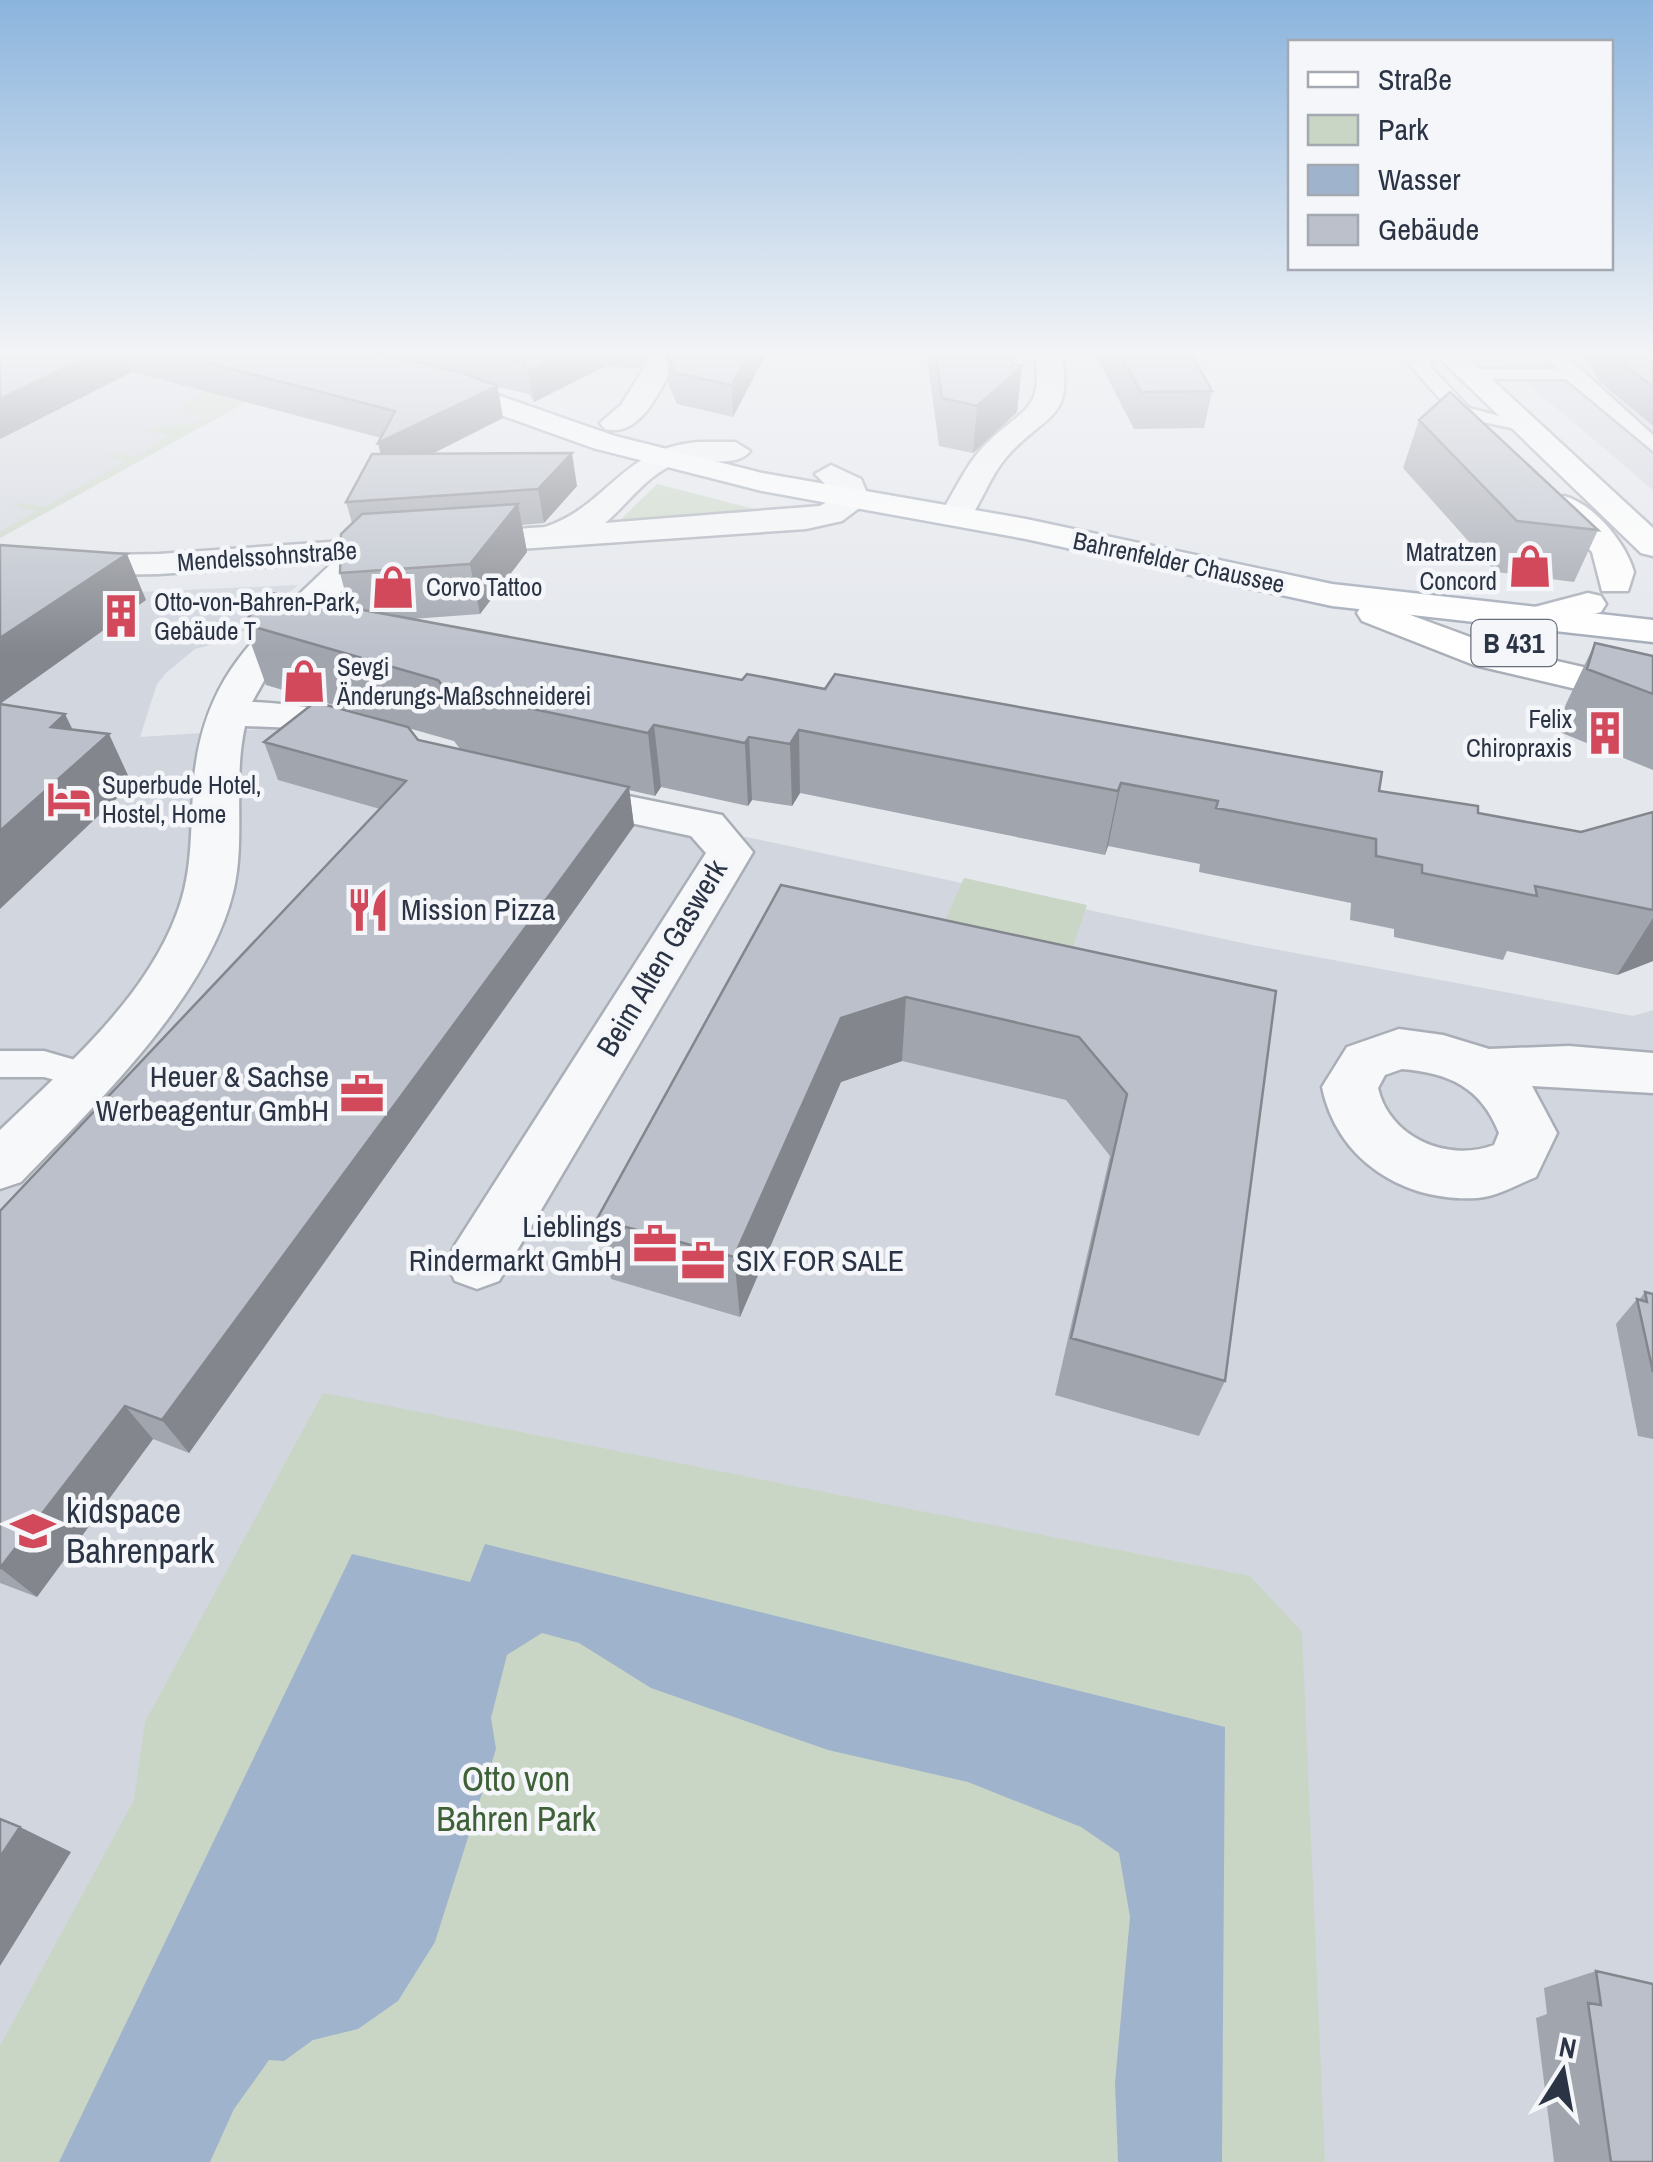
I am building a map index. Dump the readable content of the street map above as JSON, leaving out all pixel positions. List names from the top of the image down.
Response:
{
  "streets": {
    "main road": ["Bahrenfelder Chaussee", "B 431"],
    "street": ["Mendelssohnstraße", "Beim Alten Gaswerk"]
  },
  "crossings": [
    ["Mendelssohnstraße", "Bahrenfelder Chaussee"]
  ],
  "parks": ["Otto von Bahren Park"],
  "places": {
    "shop": ["Matratzen Concord", "Corvo Tattoo", "Sevgi Änderungs-Maßschneiderei"],
    "building": ["Otto-von-Bahren-Park, Gebäude T", "Felix Chiropraxis"],
    "hotel": ["Superbude Hotel, Hostel, Home"],
    "restaurant": ["Mission Pizza"],
    "office": ["Heuer & Sachse Werbeagentur GmbH", "Lieblings Rindermarkt GmbH", "SIX FOR SALE"],
    "school or university": ["kidspace Bahrenpark"]
  },
  "legend": [
    "Straße",
    "Park",
    "Wasser",
    "Gebäude"
  ],
  "north": "top"
}
